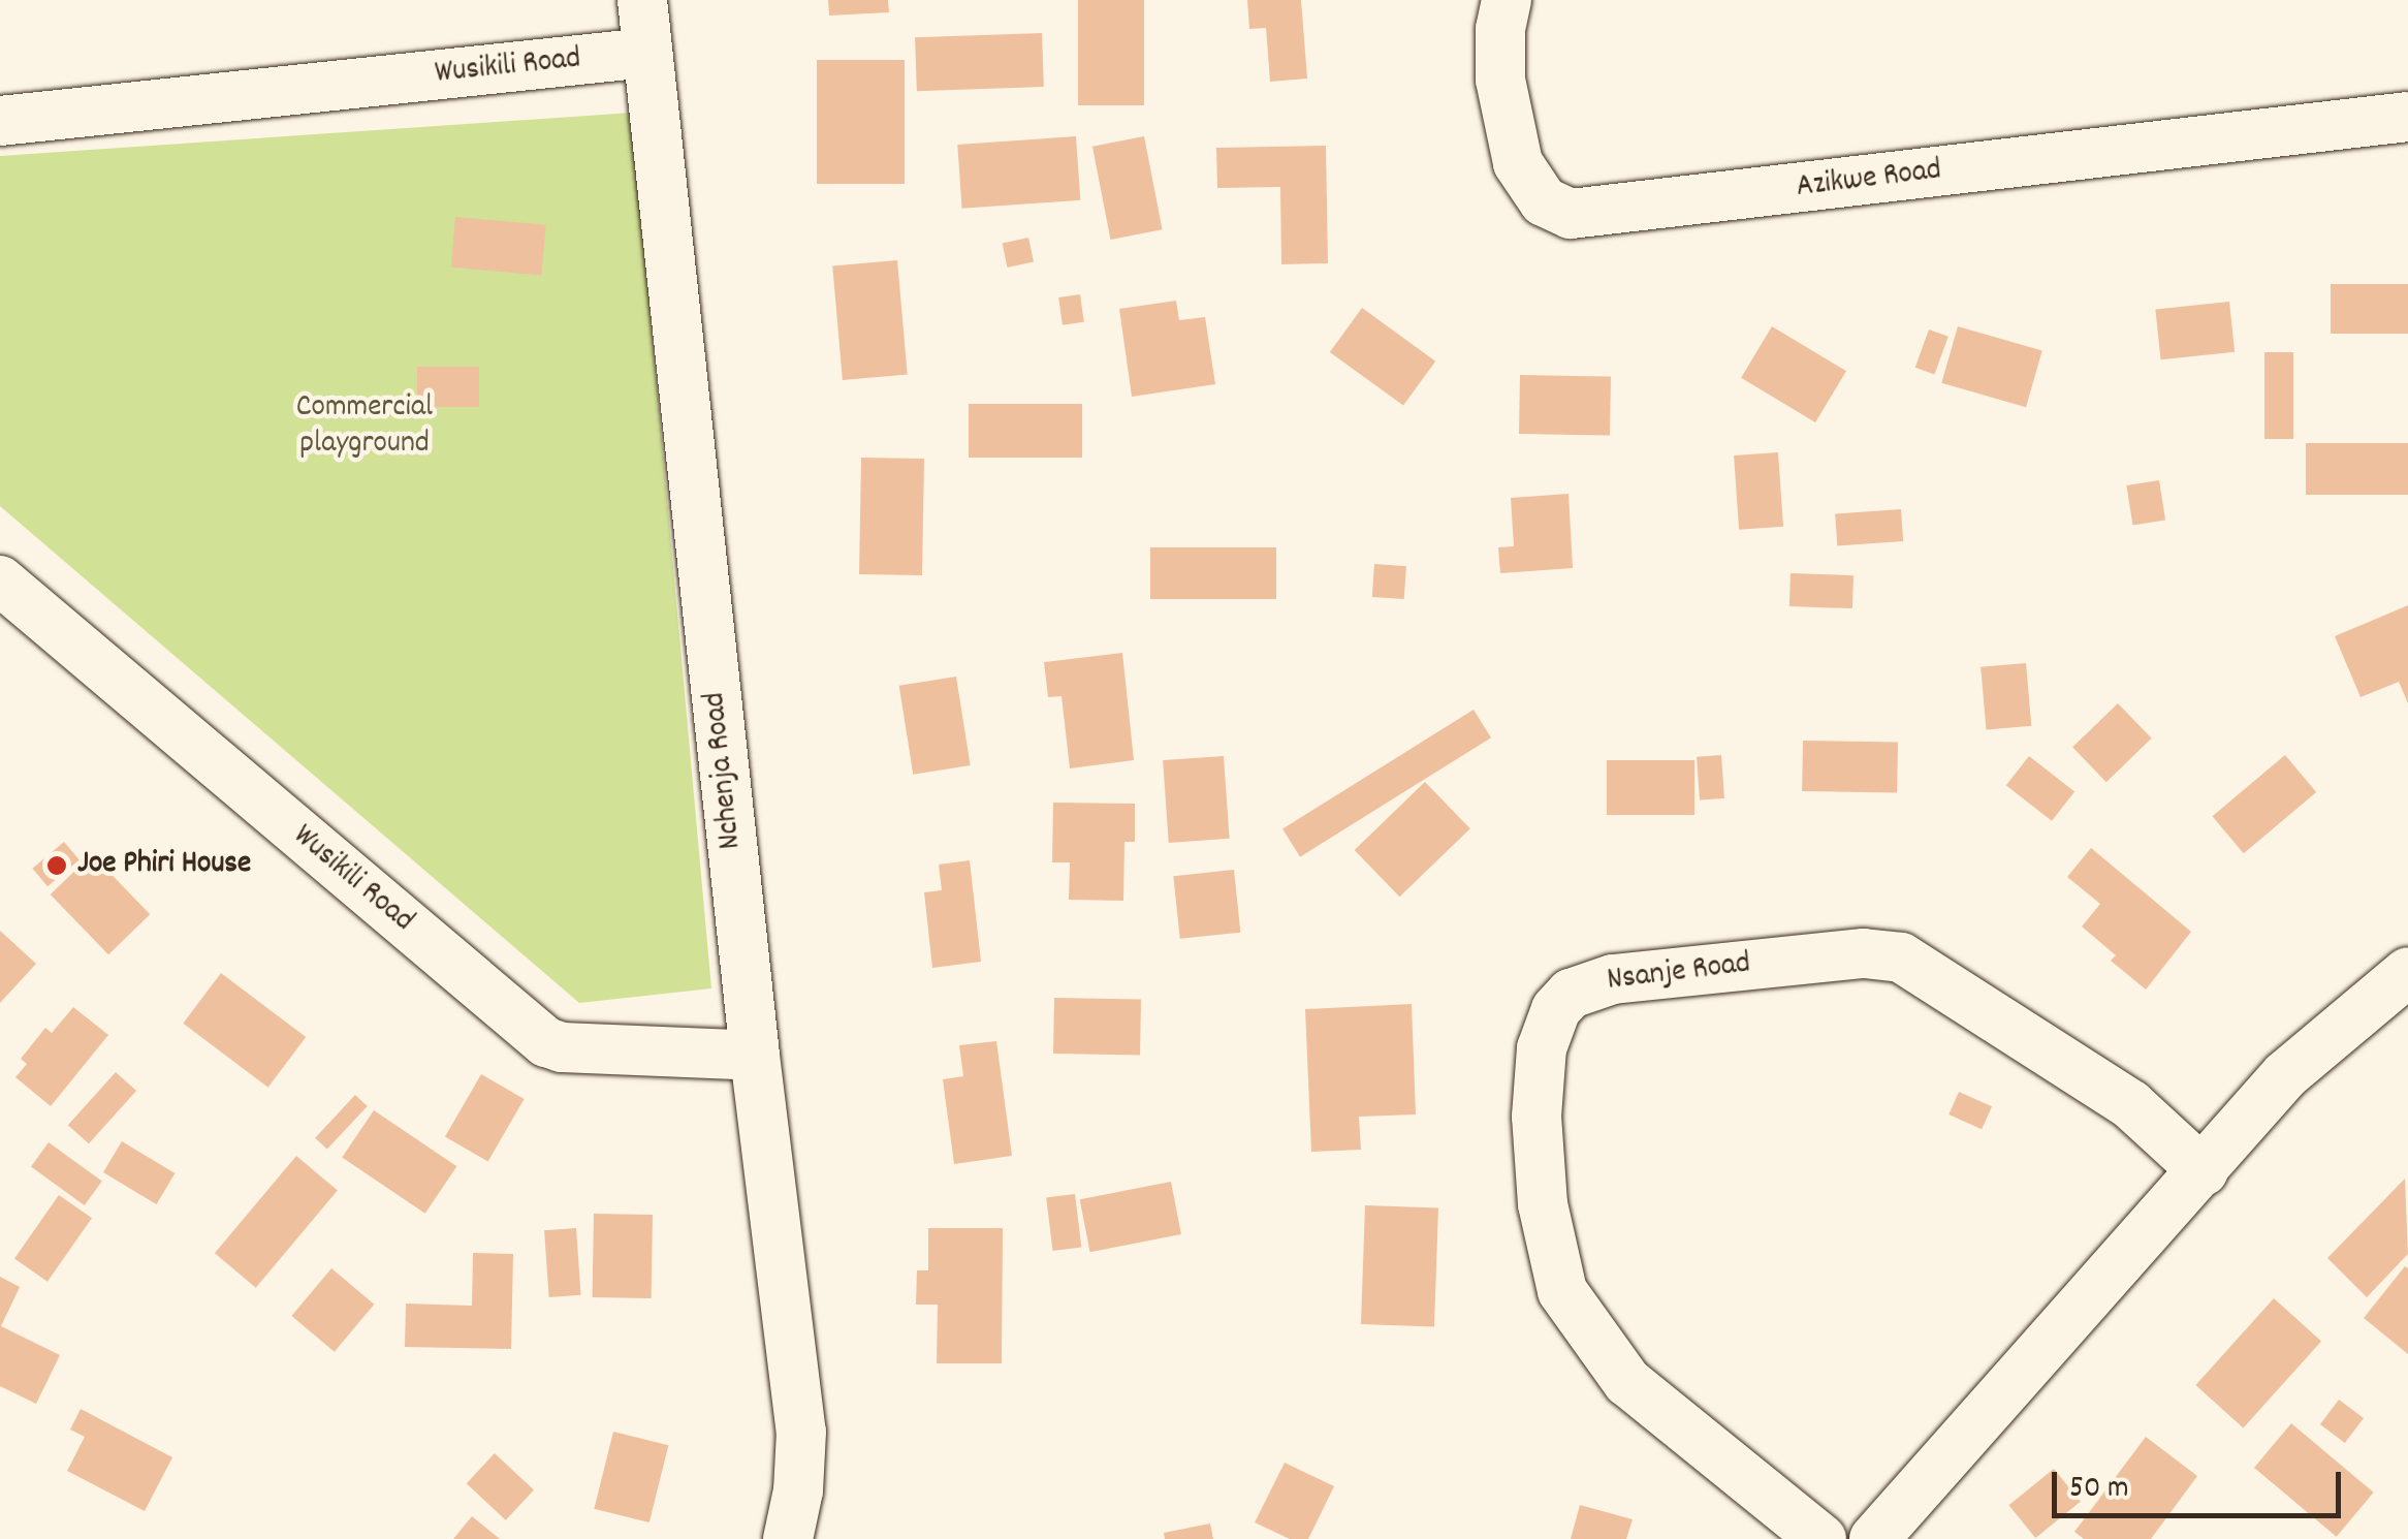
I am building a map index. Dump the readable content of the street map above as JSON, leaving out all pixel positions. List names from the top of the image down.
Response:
{
  "streets": {
    "street": [
      "Wusikili Road",
      "Azikwe Road",
      "Nchenja Road",
      "Nsanje Road"
    ]
  },
  "crossings": [
    ["Wusikili Road", "Nchenja Road"]
  ],
  "parks": ["Commercial playground"],
  "places": ["Joe Phiri House"],
  "scale_bar": "50 m"
}
